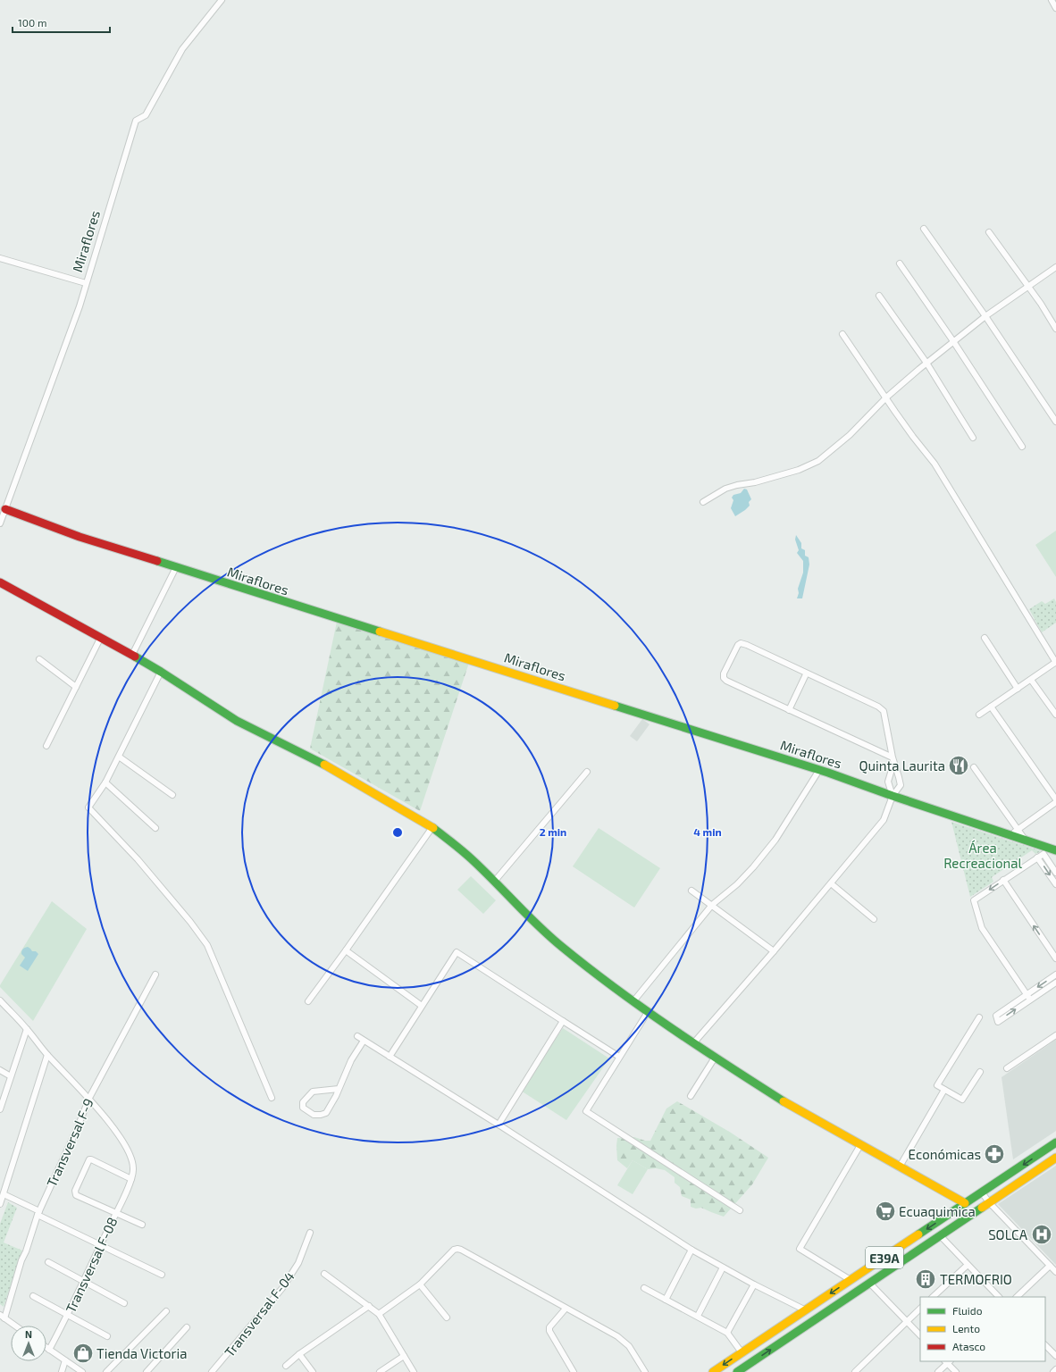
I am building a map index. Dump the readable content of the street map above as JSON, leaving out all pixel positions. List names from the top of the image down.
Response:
{
  "streets": {
    "street": [
      "Miraflores",
      "Transversal F-9",
      "E39A",
      "Transversal F-08",
      "Transversal F-04"
    ]
  },
  "parks": ["Área Recreacional"],
  "places": {
    "restaurant": ["Quinta Laurita"],
    "pharmacy": ["Económicas"],
    "supermarket": ["Ecuaquimica"],
    "hospital": ["SOLCA"],
    "building": ["TERMOFRIO"],
    "shop": ["Tienda Victoria"]
  },
  "legend": ["Fluido", "Lento", "Atasco"],
  "scale_bar": "100 m",
  "north": "top",
  "rings": ["2 min", "4 min"]
}
